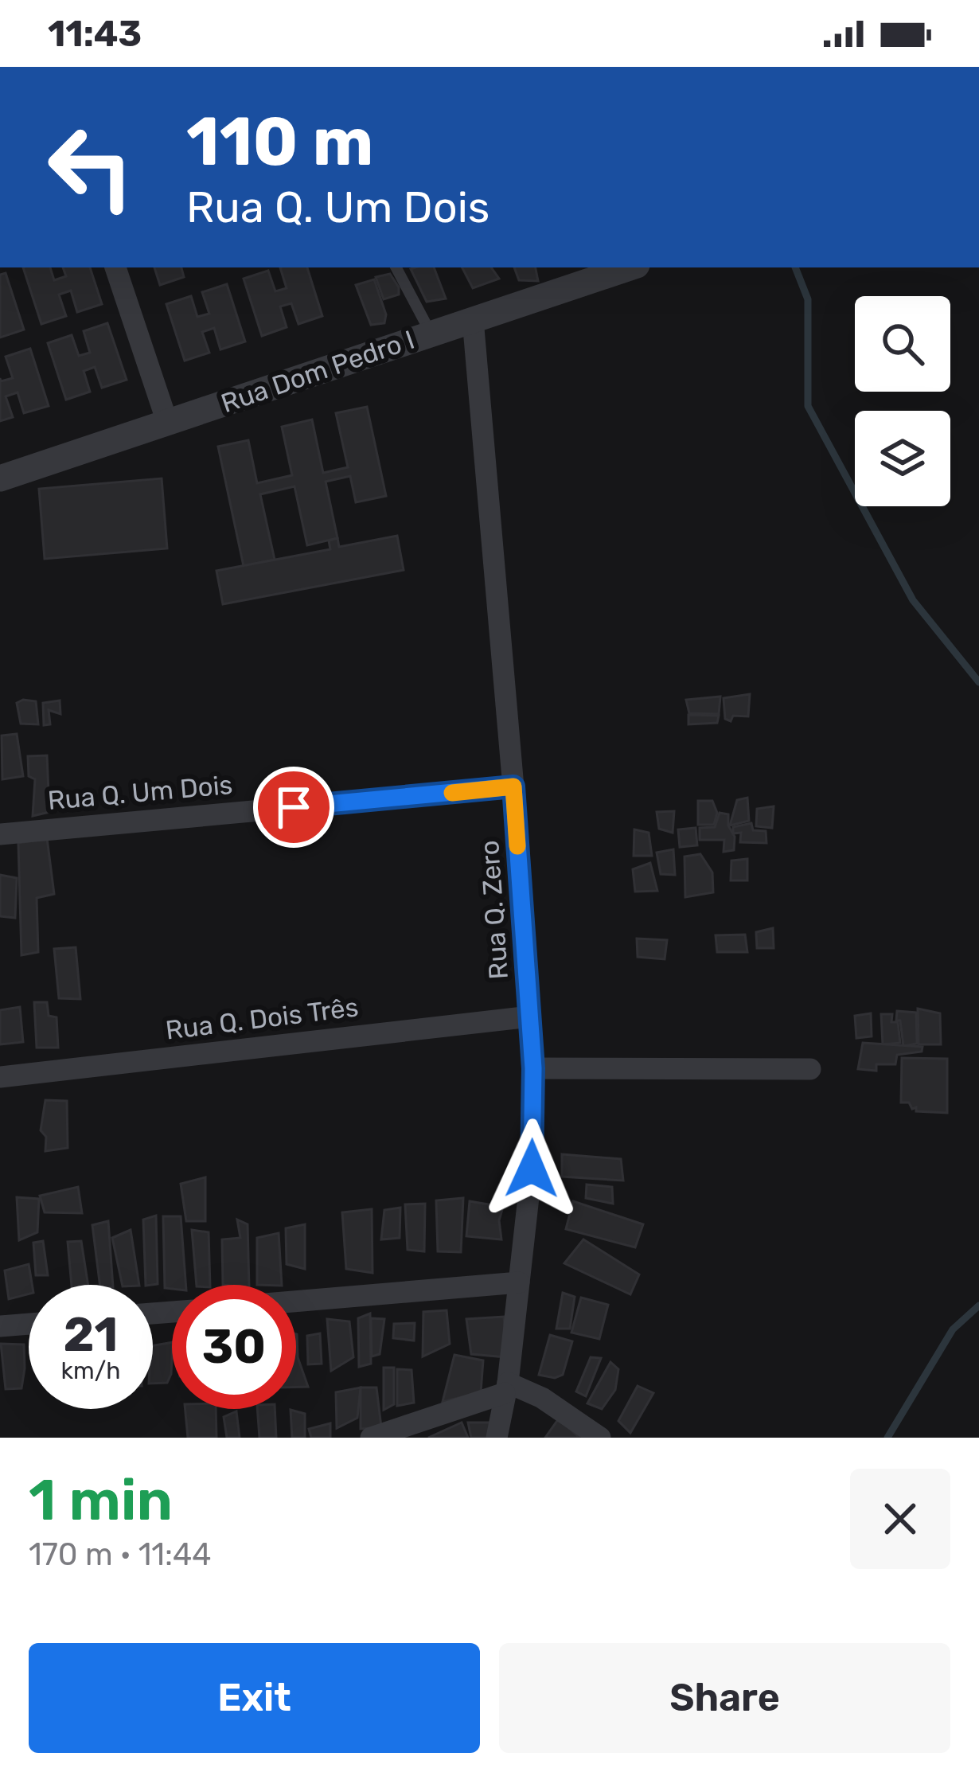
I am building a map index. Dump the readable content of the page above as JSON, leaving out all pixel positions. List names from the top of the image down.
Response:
{
  "streets": {
    "street": [
      "Rua Dom Pedro I",
      "Rua Q. Um Dois",
      "Rua Q. Zero",
      "Rua Q. Dois Três"
    ]
  },
  "crossings": [
    ["Rua Dom Pedro I", "Rua Q. Zero"],
    ["Rua Q. Um Dois", "Rua Q. Zero"],
    ["Rua Q. Zero", "Rua Q. Dois Três"]
  ],
  "page": {
    "status": "11:43",
    "turn": ["110 m", "Rua Q. Um Dois"],
    "speed": "21 km/h",
    "limit": "30",
    "heading": ["1 min", "170 m · 11:44"],
    "buttons": ["Exit", "Share"]
  }
}
